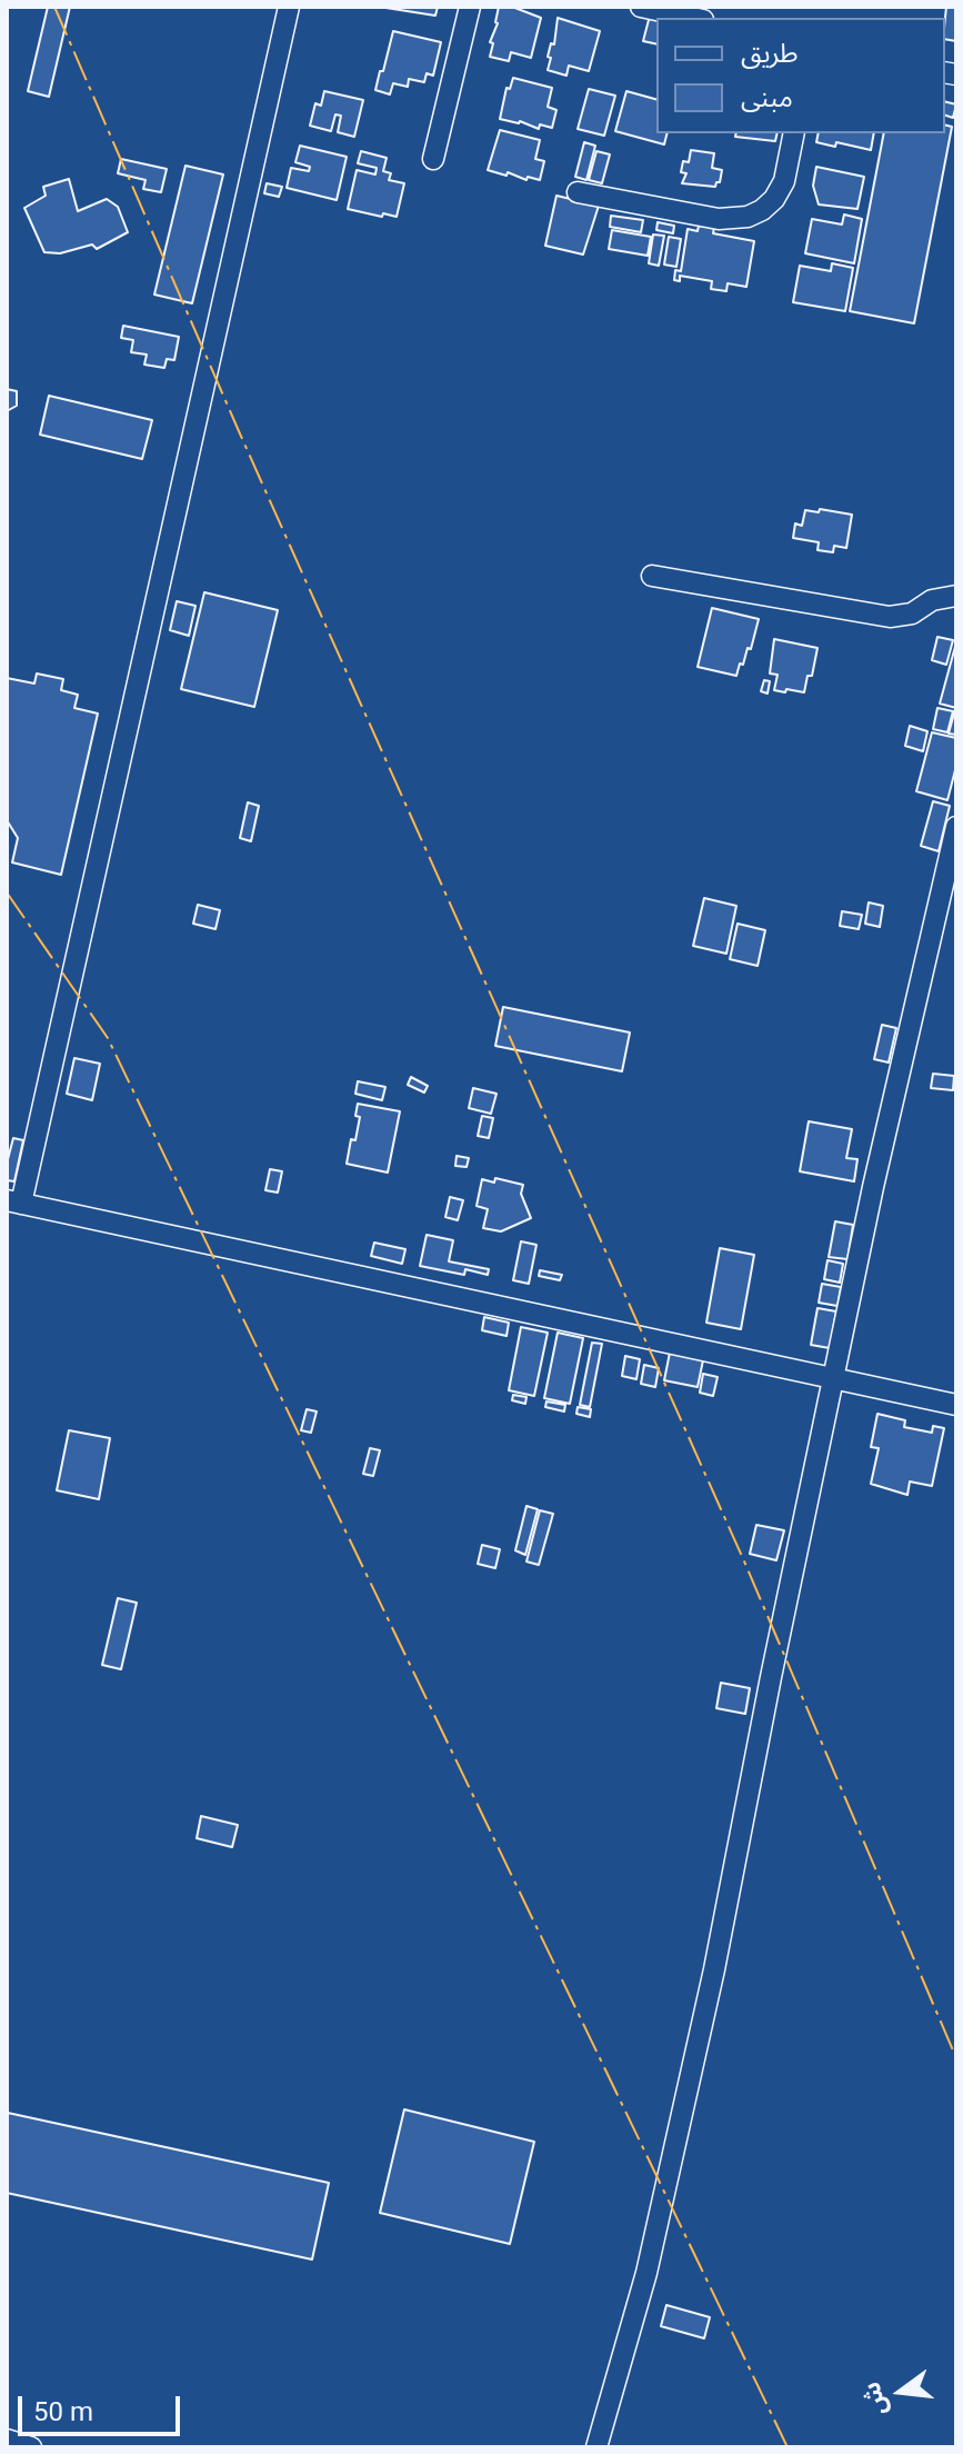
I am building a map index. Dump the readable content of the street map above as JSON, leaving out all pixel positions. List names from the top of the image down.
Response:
{
  "legend": ["طريق", "مبنى"],
  "scale_bar": "50 m",
  "north": "left"
}
